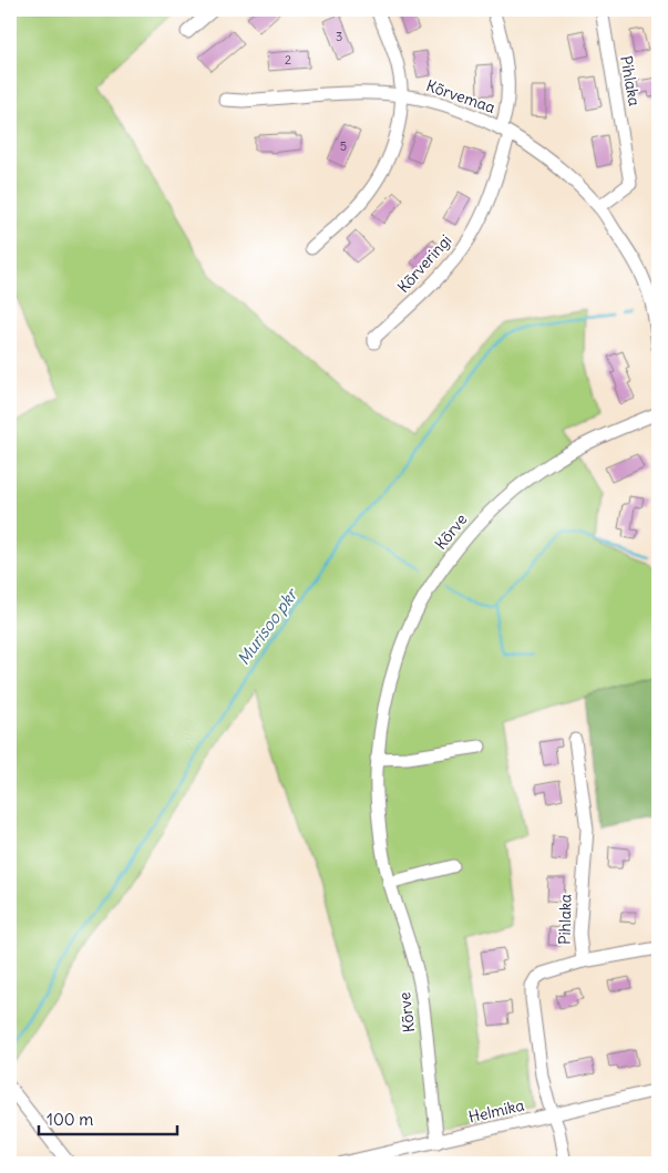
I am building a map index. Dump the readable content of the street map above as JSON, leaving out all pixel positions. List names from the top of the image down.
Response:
{
  "streets": {
    "street": [
      "Pihlaka",
      "Kõrvemaa",
      "Kõrveringi",
      "Kõrve",
      "Helmika"
    ]
  },
  "crossings": [
    ["Pihlaka", "Kõrvemaa"],
    ["Pihlaka", "Helmika"],
    ["Kõrvemaa", "Kõrveringi"],
    ["Kõrve", "Helmika"]
  ],
  "water": ["Murisoo pkr"],
  "house_numbers": ["3", "2", "5"],
  "scale_bar": "100 m"
}
